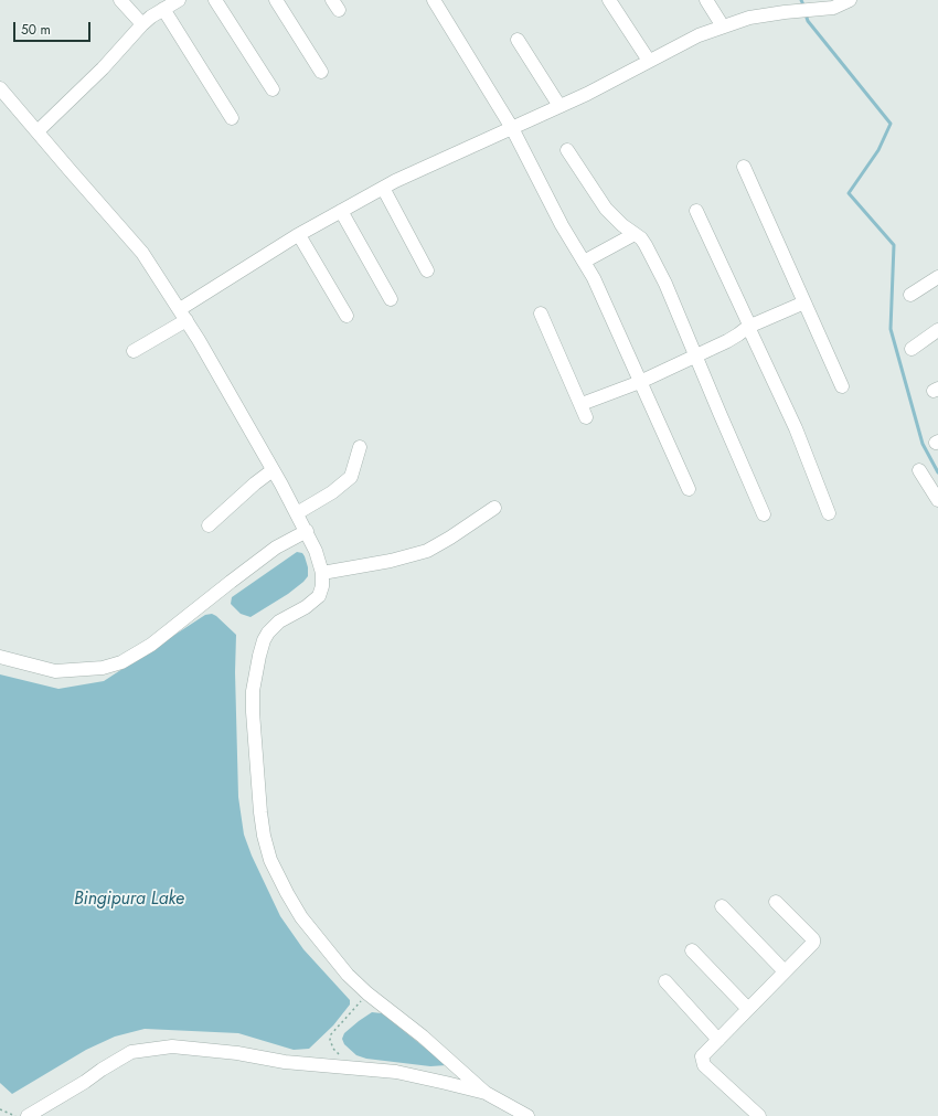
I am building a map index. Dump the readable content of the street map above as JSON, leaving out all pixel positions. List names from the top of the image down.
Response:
{
  "water": ["Bingipura Lake"],
  "scale_bar": "50 m"
}
